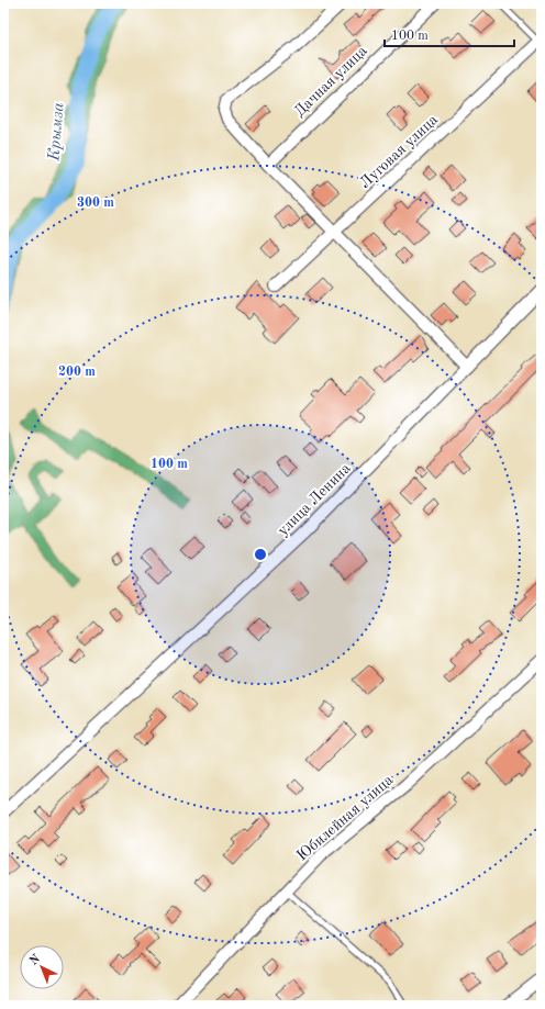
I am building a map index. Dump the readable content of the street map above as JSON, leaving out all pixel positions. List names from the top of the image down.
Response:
{
  "streets": {
    "street": [
      "Дачная улица",
      "Луговая улица",
      "улица Ленина",
      "Юбилейная улица"
    ]
  },
  "water": ["Крымза"],
  "scale_bar": "100 m",
  "north": "top left",
  "rings": ["300 m", "200 m", "100 m"]
}
